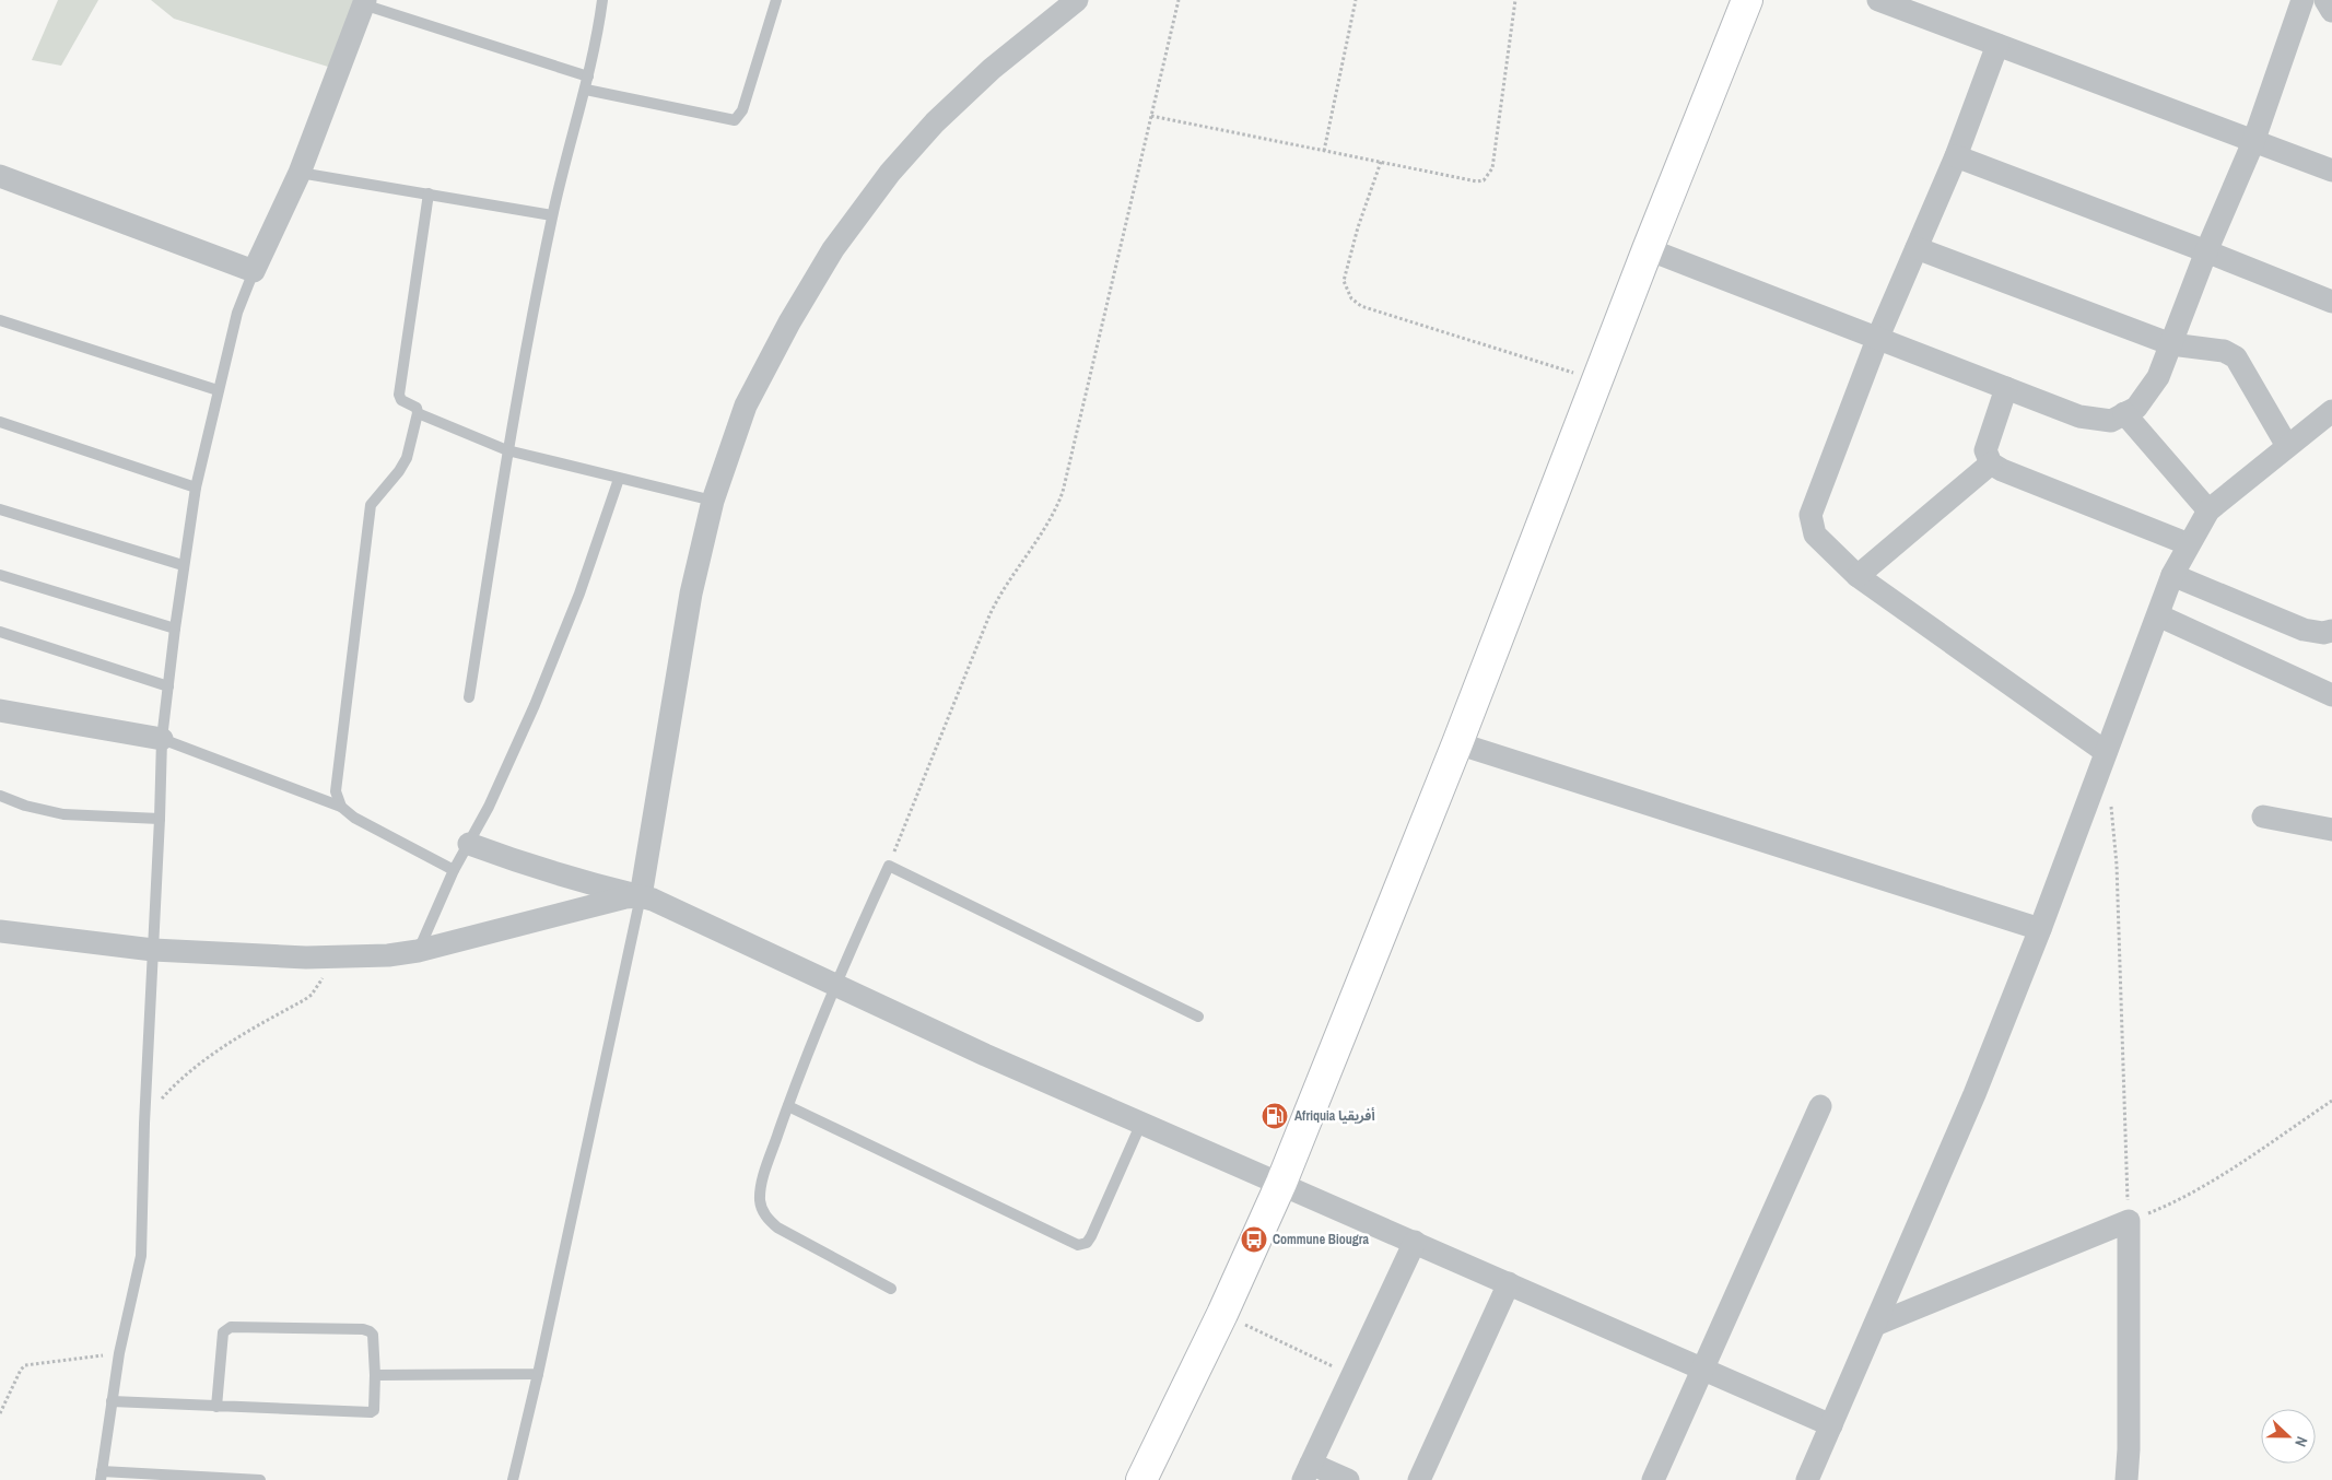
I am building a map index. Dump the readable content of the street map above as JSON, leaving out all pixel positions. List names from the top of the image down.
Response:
{
  "places": {
    "fuel station": ["Afriquia أفريقيا"],
    "bus stop": ["Commune Biougra"]
  },
  "north": "right"
}
